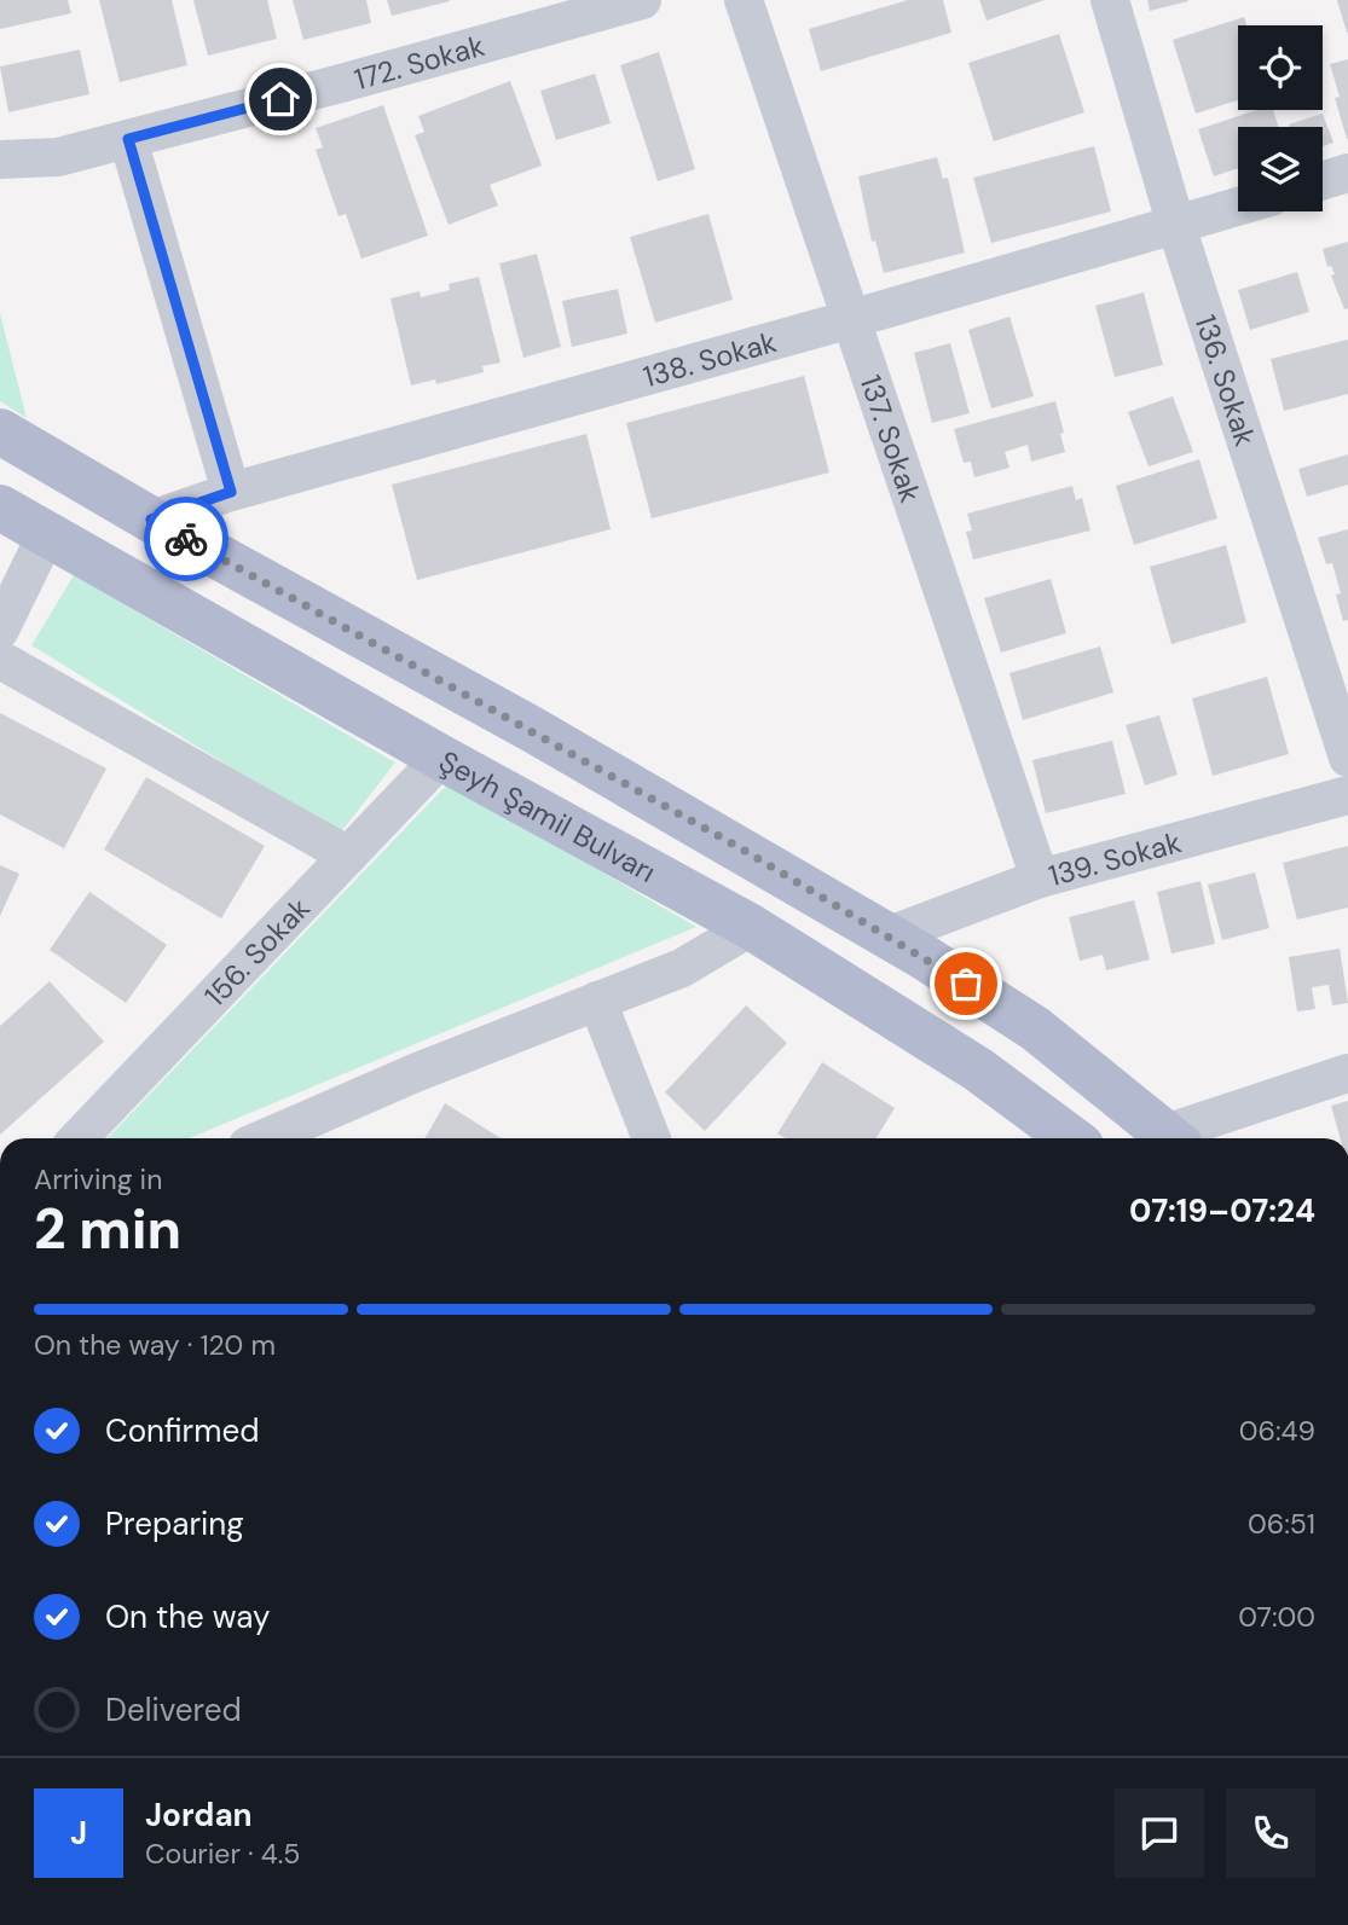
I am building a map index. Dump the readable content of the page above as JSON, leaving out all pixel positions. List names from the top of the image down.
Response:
{
  "streets": {
    "main road": ["Şeyh Şamil Bulvarı"],
    "street": [
      "172. Sokak",
      "138. Sokak",
      "136. Sokak",
      "137. Sokak",
      "139. Sokak",
      "156. Sokak"
    ]
  },
  "crossings": [
    ["138. Sokak", "136. Sokak"],
    ["138. Sokak", "137. Sokak"],
    ["137. Sokak", "139. Sokak"],
    ["Şeyh Şamil Bulvarı", "156. Sokak"]
  ],
  "page": {
    "heading": ["2 min", "Arriving in", "07:19–07:24"],
    "panel": ["Jordan", "Courier · 4.5"],
    "bar": "On the way · 120 m",
    "list": [
      ["Confirmed", "06:49"],
      ["Preparing", "06:51"],
      ["On the way", "07:00"],
      "Delivered"
    ],
    "round": "J"
  }
}
